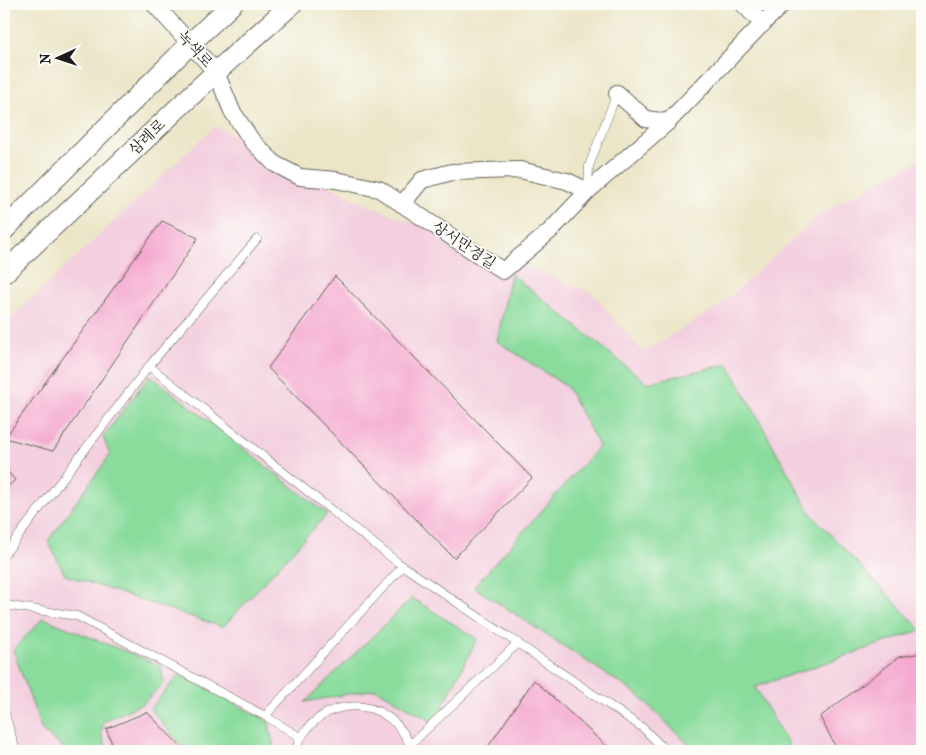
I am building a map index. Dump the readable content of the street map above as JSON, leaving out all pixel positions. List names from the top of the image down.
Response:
{
  "streets": {
    "street": ["녹색로", "삼례로", "상서만경길"]
  },
  "crossings": [
    ["녹색로", "삼례로"],
    ["녹색로", "상서만경길"],
    ["삼례로", "상서만경길"]
  ],
  "north": "left"
}
